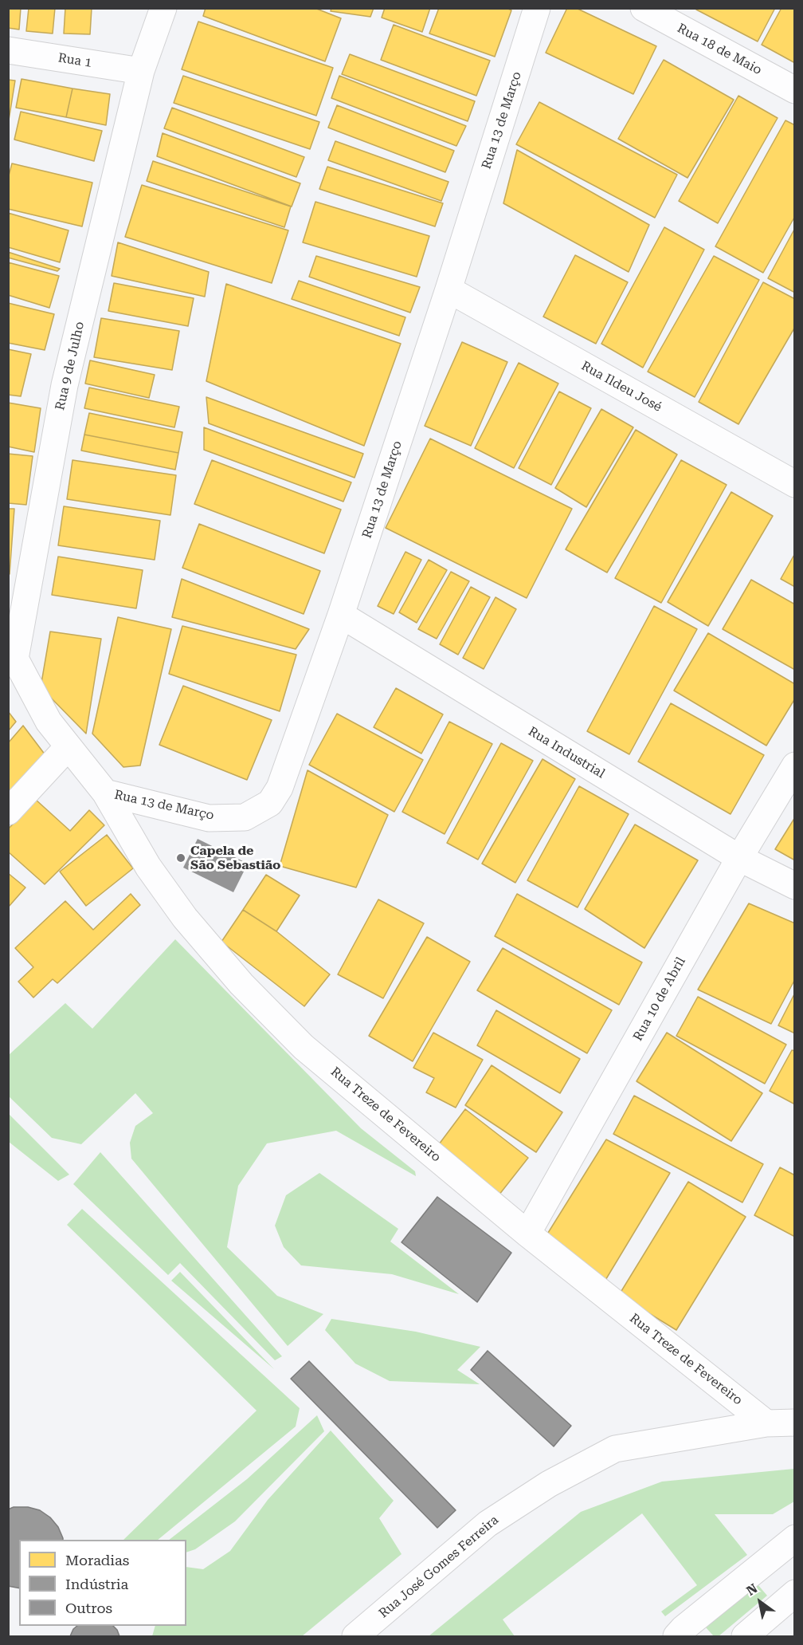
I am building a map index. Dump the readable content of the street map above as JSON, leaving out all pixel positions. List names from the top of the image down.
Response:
{
  "streets": {
    "street": [
      "Rua 18 de Maio",
      "Rua 1",
      "Rua 13 de Março",
      "Rua 9 de Julho",
      "Rua Ildeu José",
      "Rua Industrial",
      "Rua 10 de Abril",
      "Rua Treze de Fevereiro",
      "Rua José Gomes Ferreira"
    ]
  },
  "crossings": [
    ["Rua 1", "Rua 9 de Julho"],
    ["Rua 13 de Março", "Rua Ildeu José"],
    ["Rua 13 de Março", "Rua Industrial"],
    ["Rua 13 de Março", "Rua Treze de Fevereiro"],
    ["Rua 9 de Julho", "Rua Treze de Fevereiro"],
    ["Rua Industrial", "Rua 10 de Abril"],
    ["Rua 10 de Abril", "Rua Treze de Fevereiro"],
    ["Rua Treze de Fevereiro", "Rua José Gomes Ferreira"]
  ],
  "places": ["Capela de São Sebastião"],
  "legend": ["Moradias", "Indústria", "Outros"],
  "north": "top left"
}
